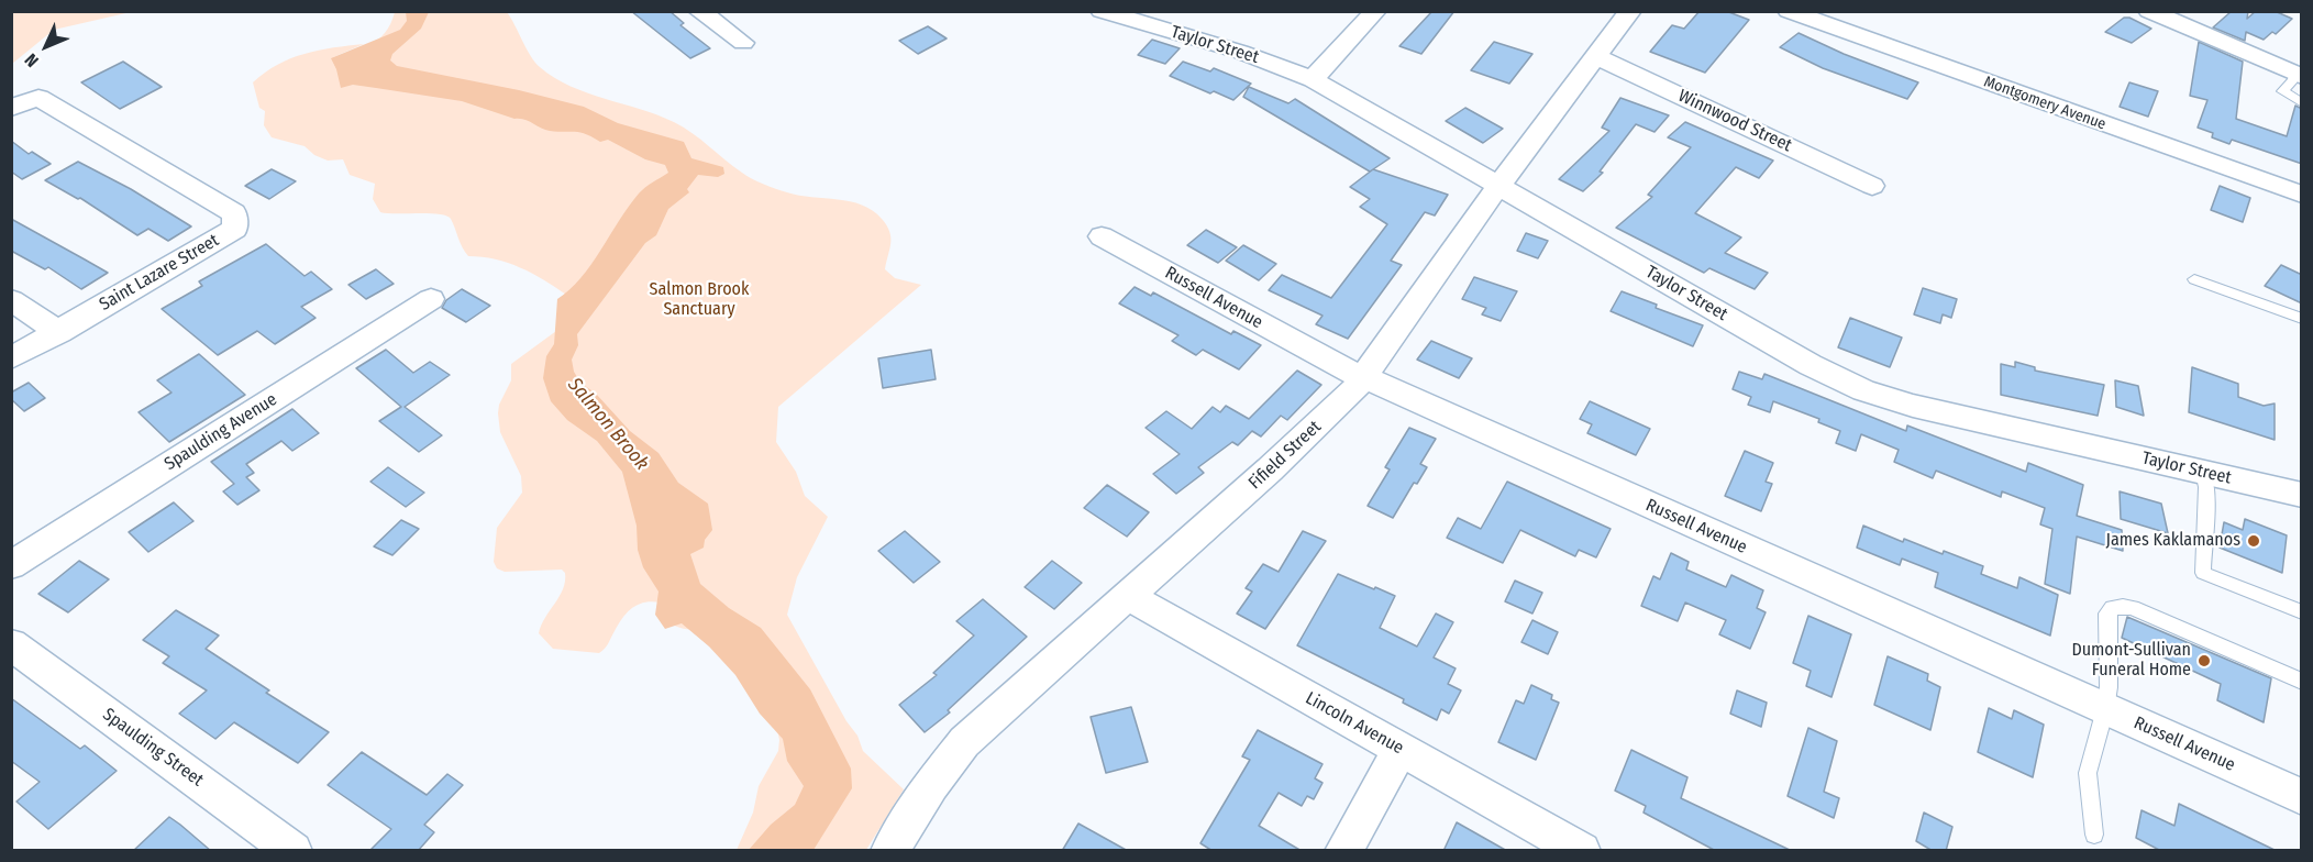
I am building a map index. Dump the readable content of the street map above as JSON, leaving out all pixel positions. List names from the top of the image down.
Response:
{
  "streets": {
    "street": [
      "Taylor Street",
      "Montgomery Avenue",
      "Winnwood Street",
      "Saint Lazare Street",
      "Russell Avenue",
      "Spaulding Avenue",
      "Fifield Street",
      "Lincoln Avenue",
      "Spaulding Street"
    ]
  },
  "crossings": [
    ["Taylor Street", "Fifield Street"],
    ["Winnwood Street", "Fifield Street"],
    ["Russell Avenue", "Fifield Street"],
    ["Fifield Street", "Lincoln Avenue"]
  ],
  "water": ["Salmon Brook"],
  "parks": ["Salmon Brook Sanctuary"],
  "places": ["James Kaklamanos", "Dumont-Sullivan Funeral Home"],
  "north": "bottom left"
}
